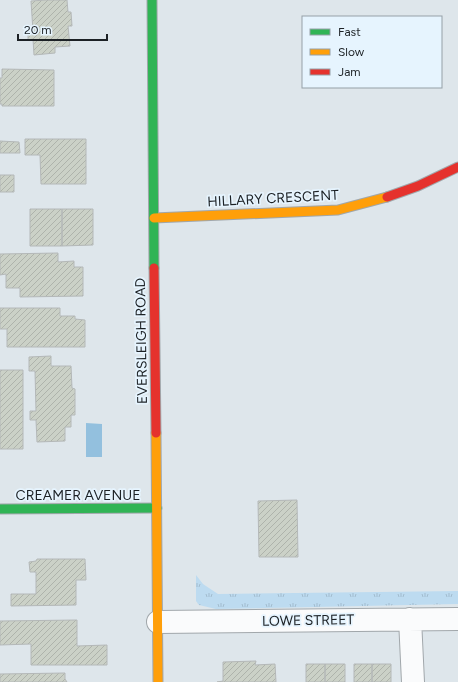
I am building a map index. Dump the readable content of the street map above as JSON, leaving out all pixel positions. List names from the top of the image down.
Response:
{
  "streets": {
    "street": [
      "HILLARY CRESCENT",
      "EVERSLEIGH ROAD",
      "CREAMER AVENUE",
      "LOWE STREET"
    ]
  },
  "crossings": [
    ["HILLARY CRESCENT", "EVERSLEIGH ROAD"],
    ["EVERSLEIGH ROAD", "CREAMER AVENUE"],
    ["EVERSLEIGH ROAD", "LOWE STREET"]
  ],
  "legend": ["Fast", "Slow", "Jam"],
  "scale_bar": "20 m"
}
